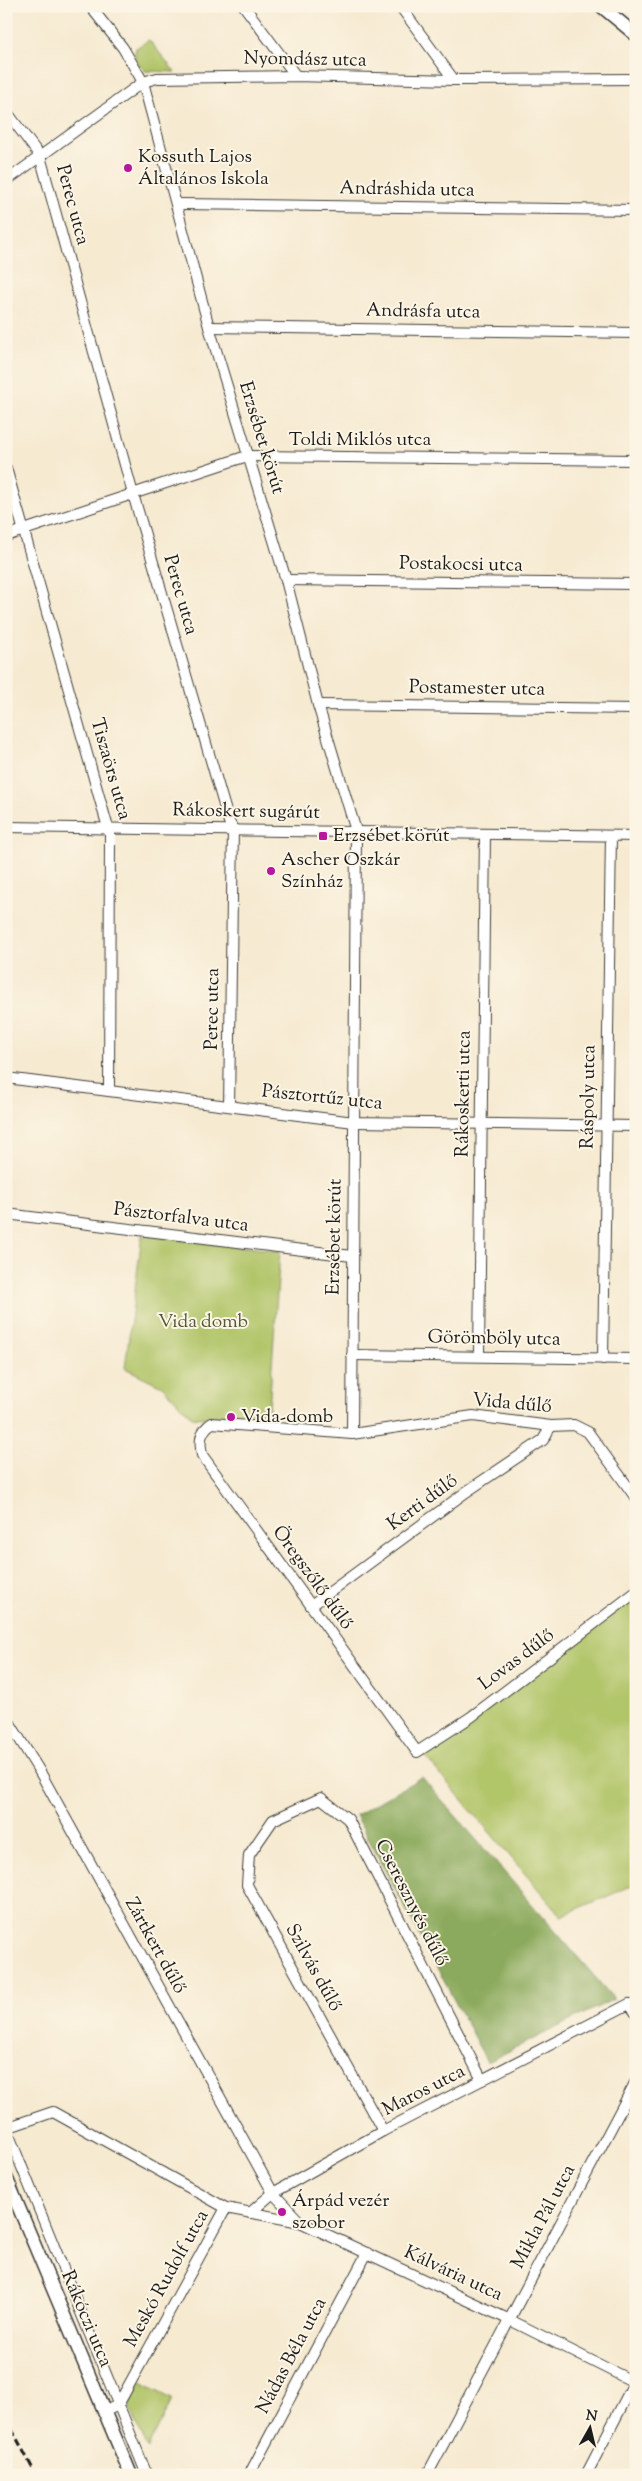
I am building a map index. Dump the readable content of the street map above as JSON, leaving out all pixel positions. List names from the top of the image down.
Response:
{
  "streets": {
    "main road": ["Rákóczi utca"],
    "street": [
      "Nyomdász utca",
      "Andráshida utca",
      "Perec utca",
      "Andrásfa utca",
      "Erzsébet körút",
      "Toldi Miklós utca",
      "Postakocsi utca",
      "Postamester utca",
      "Tiszaörs utca",
      "Rákoskert sugárút",
      "Rákoskerti utca",
      "Ráspoly utca",
      "Pásztortűz utca",
      "Pásztorfalva utca",
      "Görömböly utca",
      "Vida dűlő",
      "Kerti dűlő",
      "Öregszőlő dűlő",
      "Lovas dűlő",
      "Cseresznyés dűlő",
      "Zártkert dűlő",
      "Szilvás dűlő",
      "Maros utca",
      "Mikla Pál utca",
      "Kálvária utca",
      "Meskó Rudolf utca",
      "Nádas Béla utca"
    ]
  },
  "crossings": [
    ["Nyomdász utca", "Perec utca"],
    ["Nyomdász utca", "Erzsébet körút"],
    ["Andráshida utca", "Erzsébet körút"],
    ["Perec utca", "Toldi Miklós utca"],
    ["Perec utca", "Rákoskert sugárút"],
    ["Perec utca", "Pásztortűz utca"],
    ["Andrásfa utca", "Erzsébet körút"],
    ["Erzsébet körút", "Toldi Miklós utca"],
    ["Erzsébet körút", "Postakocsi utca"],
    ["Erzsébet körút", "Postamester utca"],
    ["Erzsébet körút", "Rákoskert sugárút"],
    ["Erzsébet körút", "Pásztortűz utca"],
    ["Erzsébet körút", "Pásztorfalva utca"],
    ["Erzsébet körút", "Görömböly utca"],
    ["Erzsébet körút", "Vida dűlő"],
    ["Toldi Miklós utca", "Tiszaörs utca"],
    ["Tiszaörs utca", "Rákoskert sugárút"],
    ["Tiszaörs utca", "Pásztortűz utca"],
    ["Rákoskert sugárút", "Rákoskerti utca"],
    ["Rákoskert sugárút", "Ráspoly utca"],
    ["Rákoskerti utca", "Pásztortűz utca"],
    ["Rákoskerti utca", "Görömböly utca"],
    ["Ráspoly utca", "Pásztortűz utca"],
    ["Ráspoly utca", "Görömböly utca"],
    ["Vida dűlő", "Kerti dűlő"],
    ["Vida dűlő", "Öregszőlő dűlő"],
    ["Kerti dűlő", "Öregszőlő dűlő"],
    ["Öregszőlő dűlő", "Lovas dűlő"],
    ["Cseresznyés dűlő", "Szilvás dűlő"],
    ["Cseresznyés dűlő", "Maros utca"],
    ["Zártkert dűlő", "Maros utca"],
    ["Szilvás dűlő", "Maros utca"],
    ["Maros utca", "Kálvária utca"],
    ["Mikla Pál utca", "Kálvária utca"],
    ["Kálvária utca", "Meskó Rudolf utca"],
    ["Kálvária utca", "Nádas Béla utca"]
  ],
  "parks": ["Vida domb"],
  "places": {
    "other": [
      "Kossuth Lajos Általános Iskola",
      "Ascher Oszkár Színház",
      "Vida-domb",
      "Árpád vezér szobor"
    ],
    "transit": ["Erzsébet körút"]
  },
  "north": "top"
}
